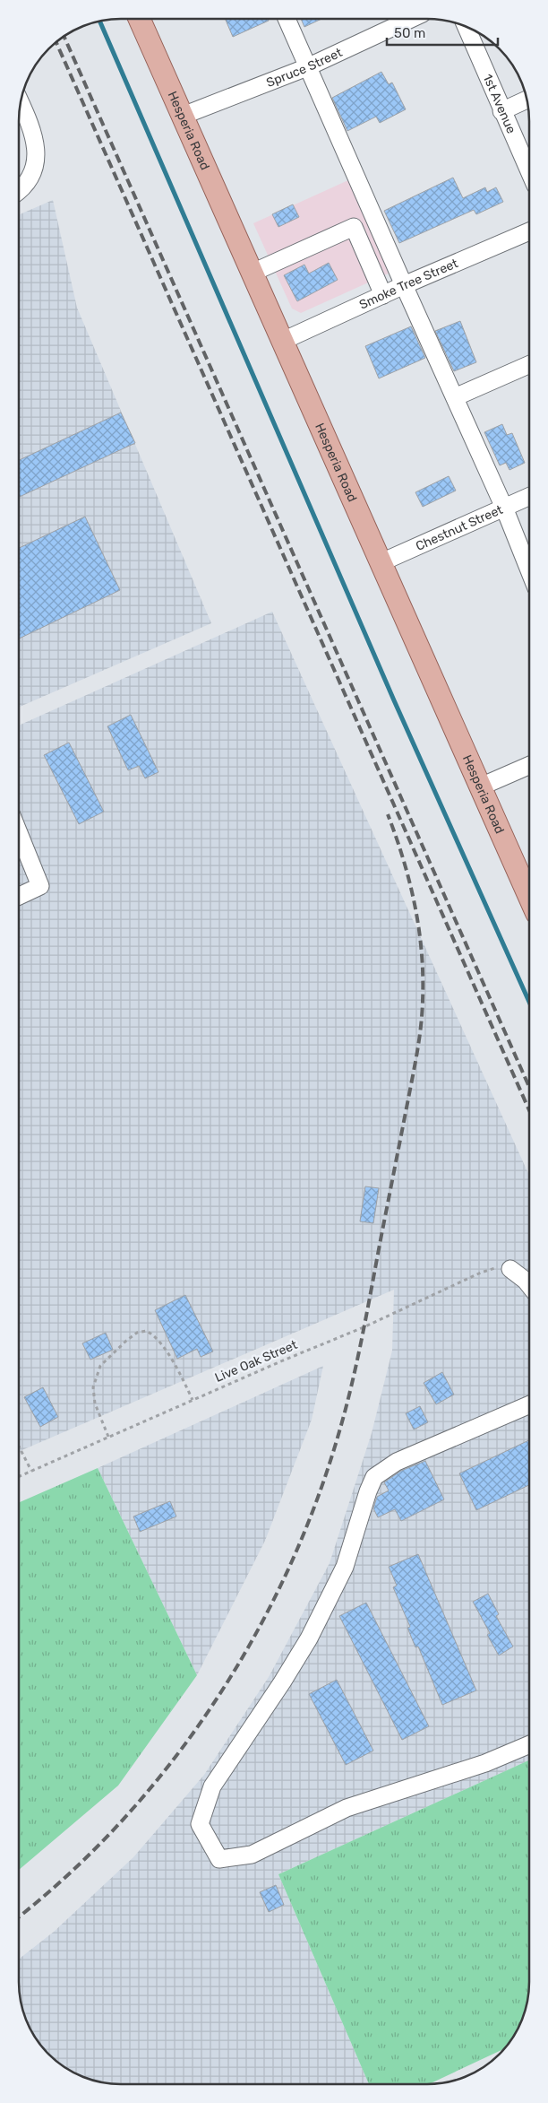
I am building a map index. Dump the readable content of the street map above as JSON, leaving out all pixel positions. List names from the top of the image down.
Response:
{
  "streets": {
    "main road": ["Hesperia Road"],
    "street": [
      "Spruce Street",
      "1st Avenue",
      "Smoke Tree Street",
      "Chestnut Street"
    ],
    "path": ["Live Oak Street"]
  },
  "crossings": [
    ["Spruce Street", "Hesperia Road"],
    ["Hesperia Road", "Smoke Tree Street"],
    ["Hesperia Road", "Chestnut Street"]
  ],
  "scale_bar": "50 m"
}
